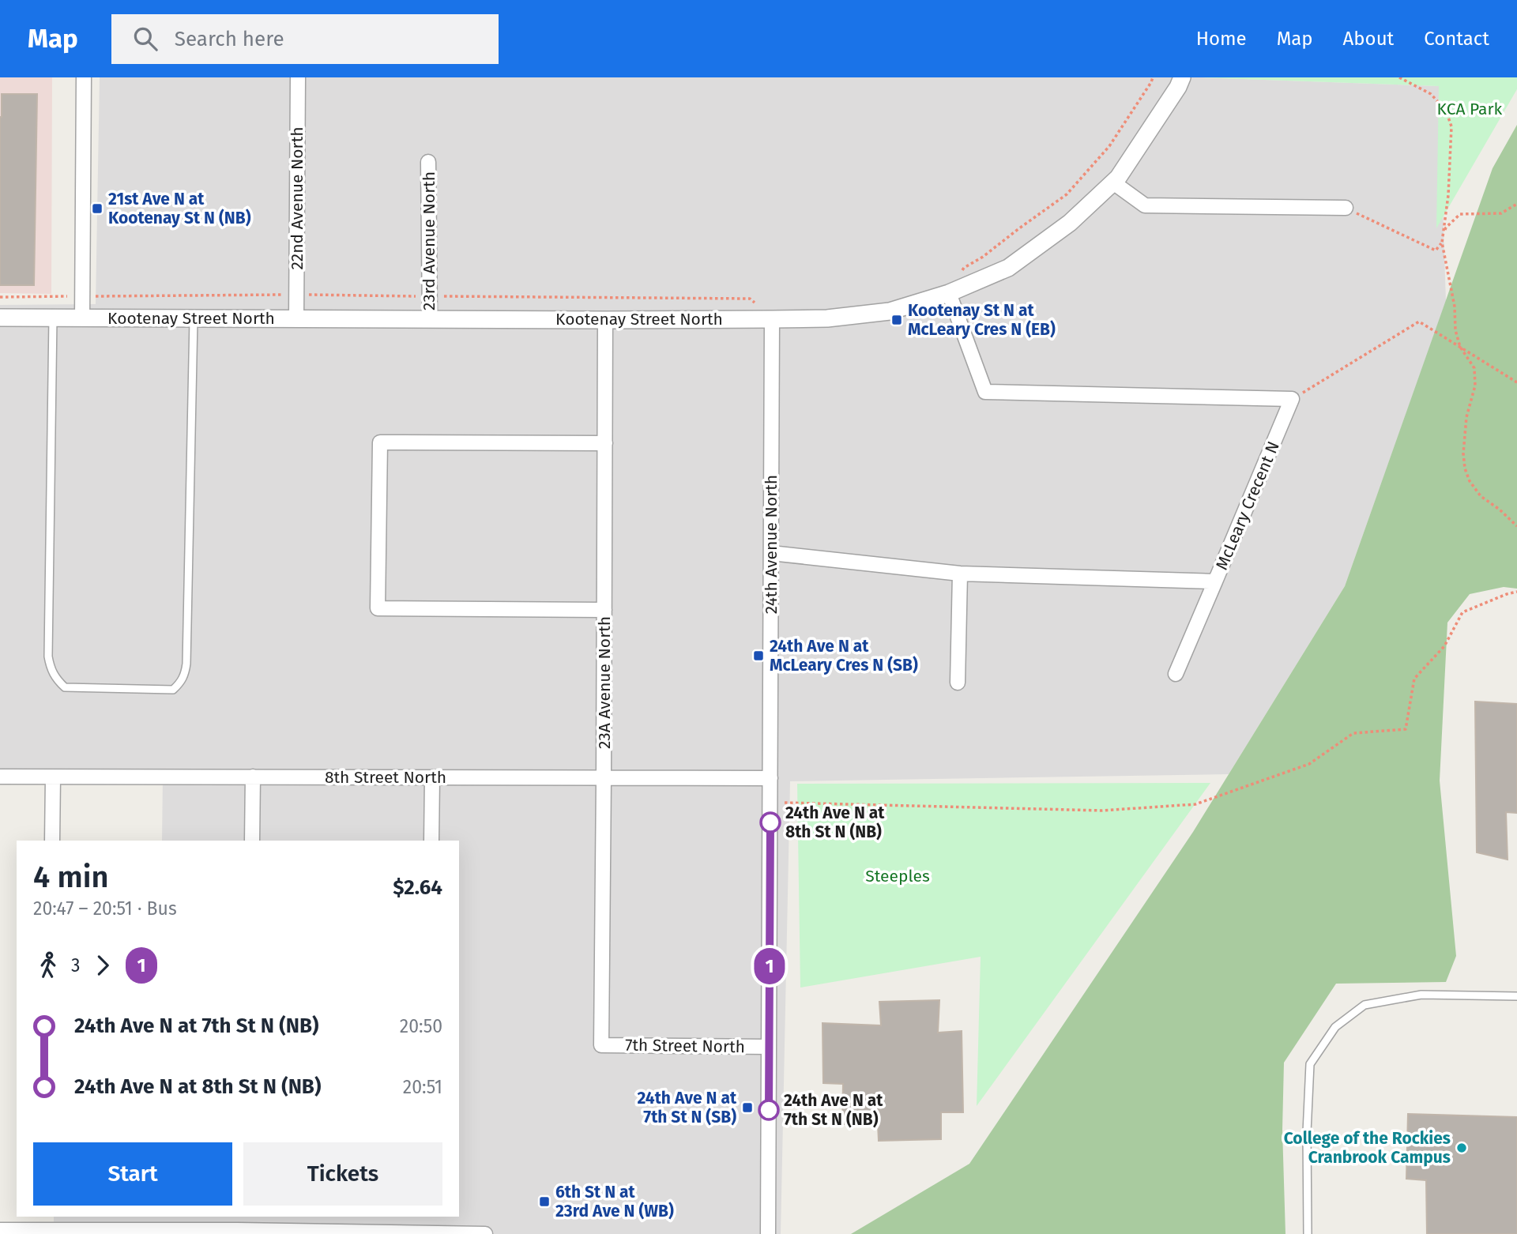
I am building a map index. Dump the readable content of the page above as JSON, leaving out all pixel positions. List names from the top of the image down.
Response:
{
  "streets": {
    "street": [
      "22nd Avenue North",
      "23rd Avenue North",
      "Kootenay Street North",
      "McLeary Crecent N",
      "24th Avenue North",
      "23A Avenue North",
      "8th Street North",
      "7th Street North"
    ]
  },
  "crossings": [
    ["22nd Avenue North", "Kootenay Street North"],
    ["23rd Avenue North", "Kootenay Street North"],
    ["Kootenay Street North", "24th Avenue North"],
    ["Kootenay Street North", "23A Avenue North"],
    ["McLeary Crecent N", "24th Avenue North"],
    ["24th Avenue North", "8th Street North"],
    ["24th Avenue North", "7th Street North"],
    ["23A Avenue North", "8th Street North"],
    ["23A Avenue North", "7th Street North"]
  ],
  "parks": ["KCA Park", "Steeples"],
  "places": {
    "transit": [
      "21st Ave N at Kootenay St N (NB)",
      "Kootenay St N at McLeary Cres N (EB)",
      "24th Ave N at McLeary Cres N (SB)",
      "24th Ave N at 7th St N (SB)",
      "6th St N at 23rd Ave N (WB)"
    ],
    "other": ["24th Ave N at 8th St N (NB)", "24th Ave N at 7th St N (NB)", "College of the Rockies Cranbrook Campus"]
  },
  "lines": ["bus line 1"],
  "page": {
    "header": "Map",
    "search": "Search here",
    "nav": [
      "Home",
      "Map",
      "About",
      "Contact"
    ],
    "on_map": "1",
    "heading": ["4 min", "20:47 – 20:51 · Bus", "$2.64"],
    "legs": ["3", "1"],
    "list": [
      {
        "name": "24th Ave N at 7th St N (NB)",
        "value": "20:50"
      },
      {
        "name": "24th Ave N at 8th St N (NB)",
        "value": "20:51"
      }
    ],
    "buttons": ["Start", "Tickets"]
  }
}
